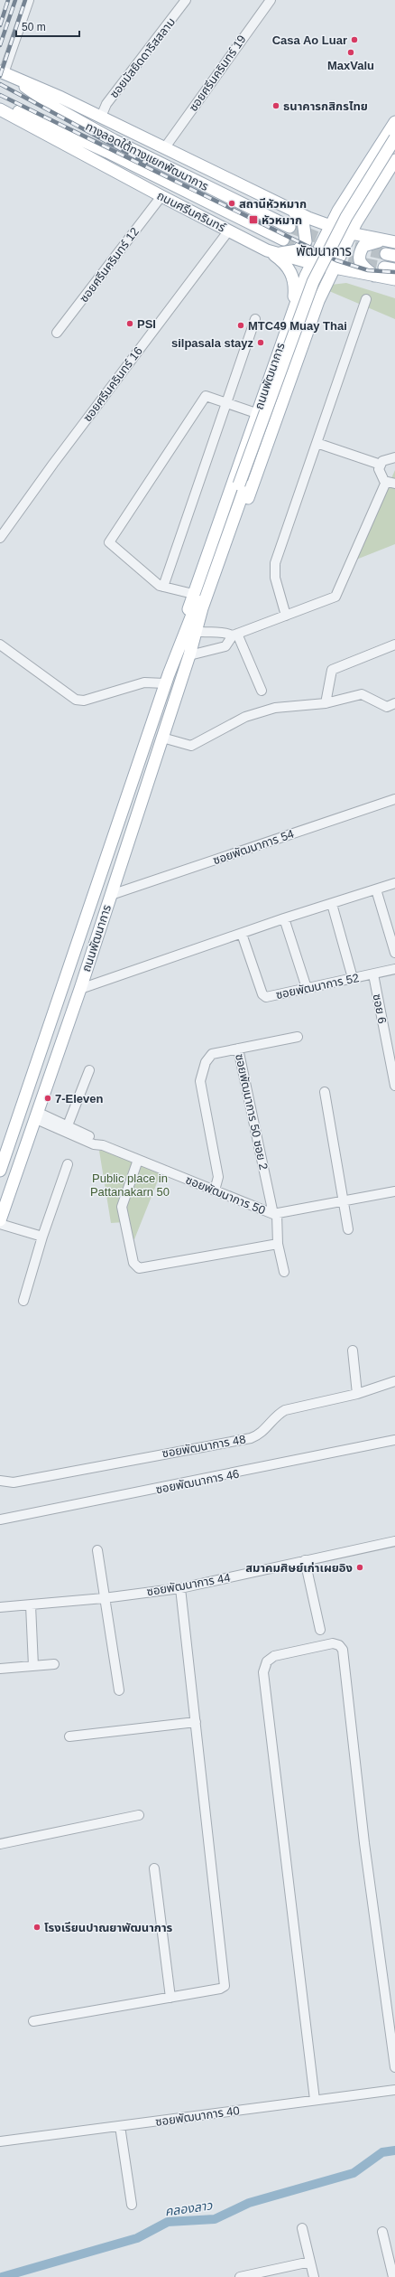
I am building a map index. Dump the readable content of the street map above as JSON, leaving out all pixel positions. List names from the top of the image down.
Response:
{
  "streets": {
    "main road": ["ทางลอดใต้ทางแยกพัฒนาการ", "ถนนศรีนครินทร์", "ถนนพัฒนาการ"],
    "street": [
      "ซอยมัสยิดดาริสสลาม",
      "ซอยศรีนครินทร์ 19",
      "ซอยศรีนครินทร์ 12",
      "ซอยศรีนครินทร์ 16",
      "ซอยพัฒนาการ 54",
      "ซอยพัฒนาการ 52",
      "ซอย 6",
      "ซอยพัฒนาการ 50 ซอย 2",
      "ซอยพัฒนาการ 50",
      "ซอยพัฒนาการ 48",
      "ซอยพัฒนาการ 46",
      "ซอยพัฒนาการ 44",
      "ซอยพัฒนาการ 40"
    ]
  },
  "crossings": [
    ["ถนนศรีนครินทร์", "ซอยศรีนครินทร์ 12"],
    ["ถนนศรีนครินทร์", "ถนนพัฒนาการ"],
    ["ถนนศรีนครินทร์", "ซอยศรีนครินทร์ 16"],
    ["ถนนพัฒนาการ", "ซอยพัฒนาการ 54"],
    ["ถนนพัฒนาการ", "ซอยพัฒนาการ 50"],
    ["ซอยพัฒนาการ 52", "ซอย 6"],
    ["ซอยพัฒนาการ 50 ซอย 2", "ซอยพัฒนาการ 50"]
  ],
  "districts": ["พัฒนาการ"],
  "water": ["คลองลาว"],
  "parks": ["Public place in Pattanakarn 50"],
  "places": {
    "other": [
      "Casa Ao Luar",
      "MaxValu",
      "ธนาคารกสิกรไทย",
      "สถานีหัวหมาก",
      "PSI",
      "MTC49 Muay Thai",
      "silpasala stayz",
      "7-Eleven",
      "สมาคมศิษย์เก่าเผยอิง",
      "โรงเรียนปาณยาพัฒนาการ"
    ],
    "transit": ["หัวหมาก"]
  },
  "scale_bar": "50 m"
}
